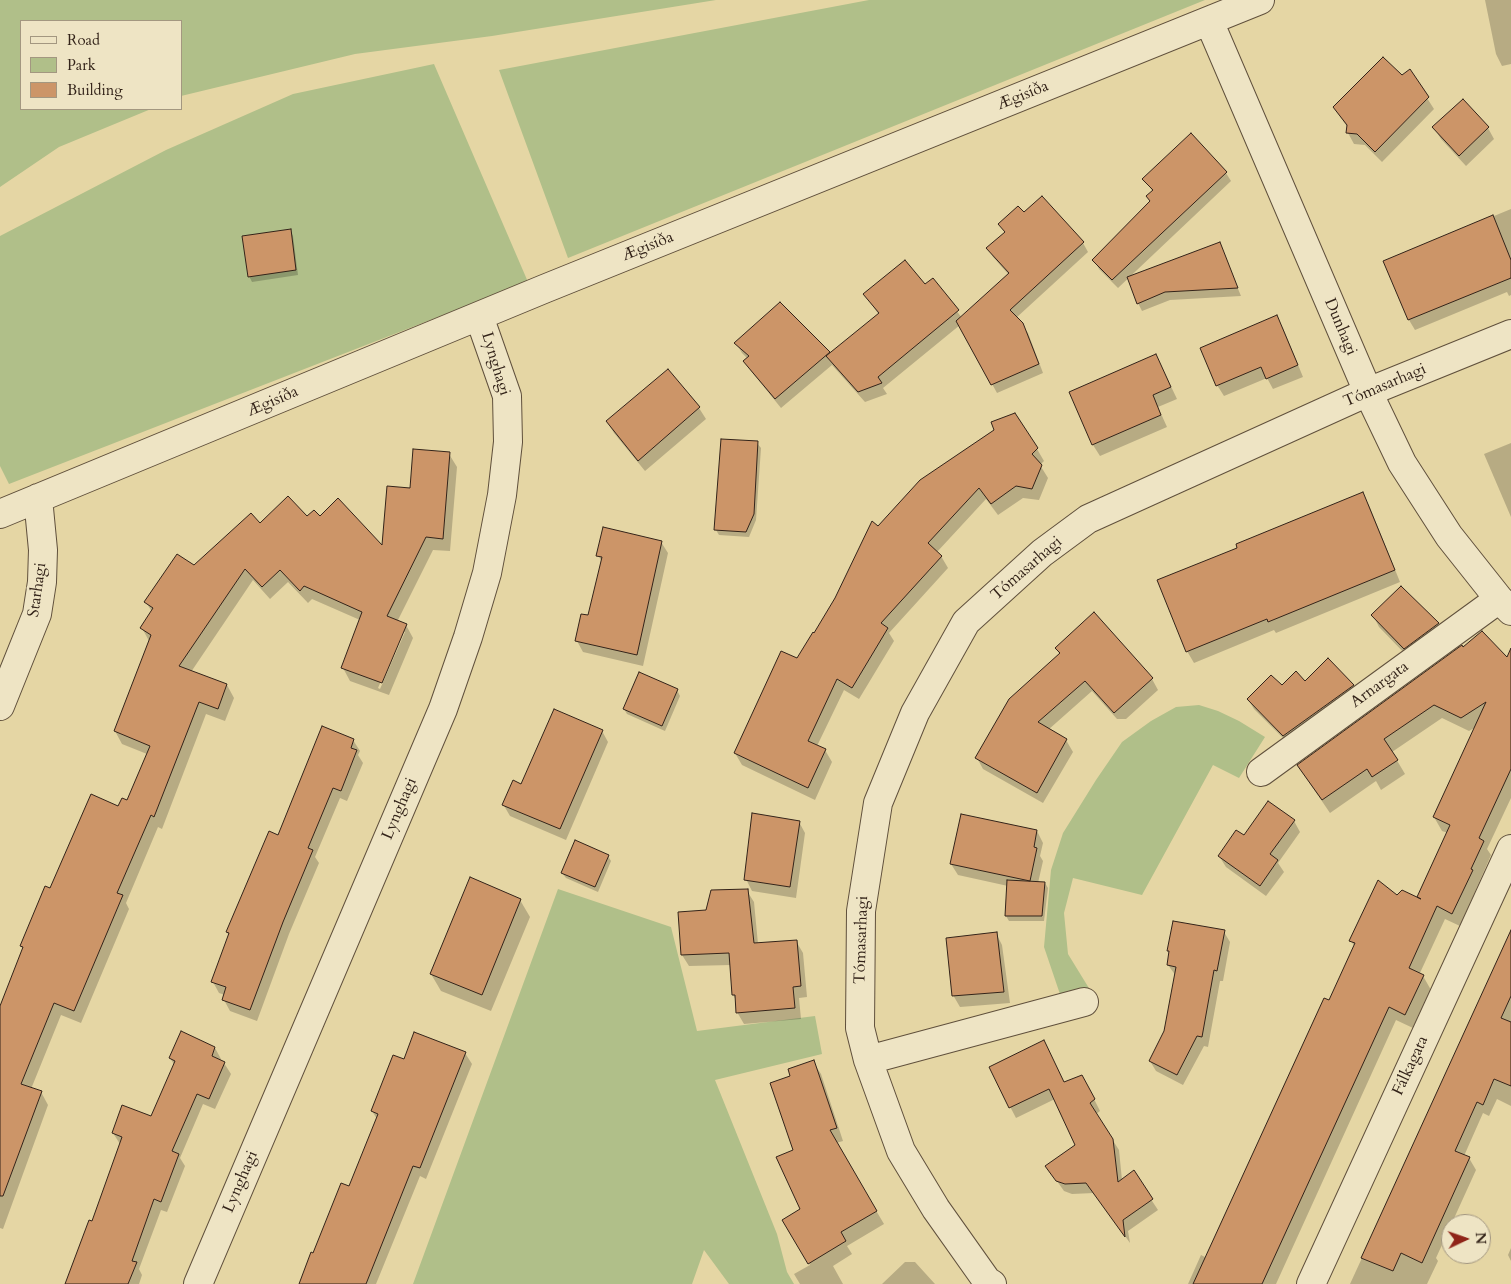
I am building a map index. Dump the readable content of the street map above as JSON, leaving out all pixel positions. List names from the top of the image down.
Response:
{
  "streets": {
    "street": [
      "Ægisíða",
      "Dunhagi",
      "Lynghagi",
      "Tómasarhagi",
      "Starhagi",
      "Arnargata",
      "Fálkagata"
    ]
  },
  "crossings": [
    ["Ægisíða", "Dunhagi"],
    ["Ægisíða", "Lynghagi"],
    ["Ægisíða", "Starhagi"],
    ["Dunhagi", "Tómasarhagi"],
    ["Dunhagi", "Arnargata"]
  ],
  "legend": ["Road", "Park", "Building"],
  "north": "right"
}
